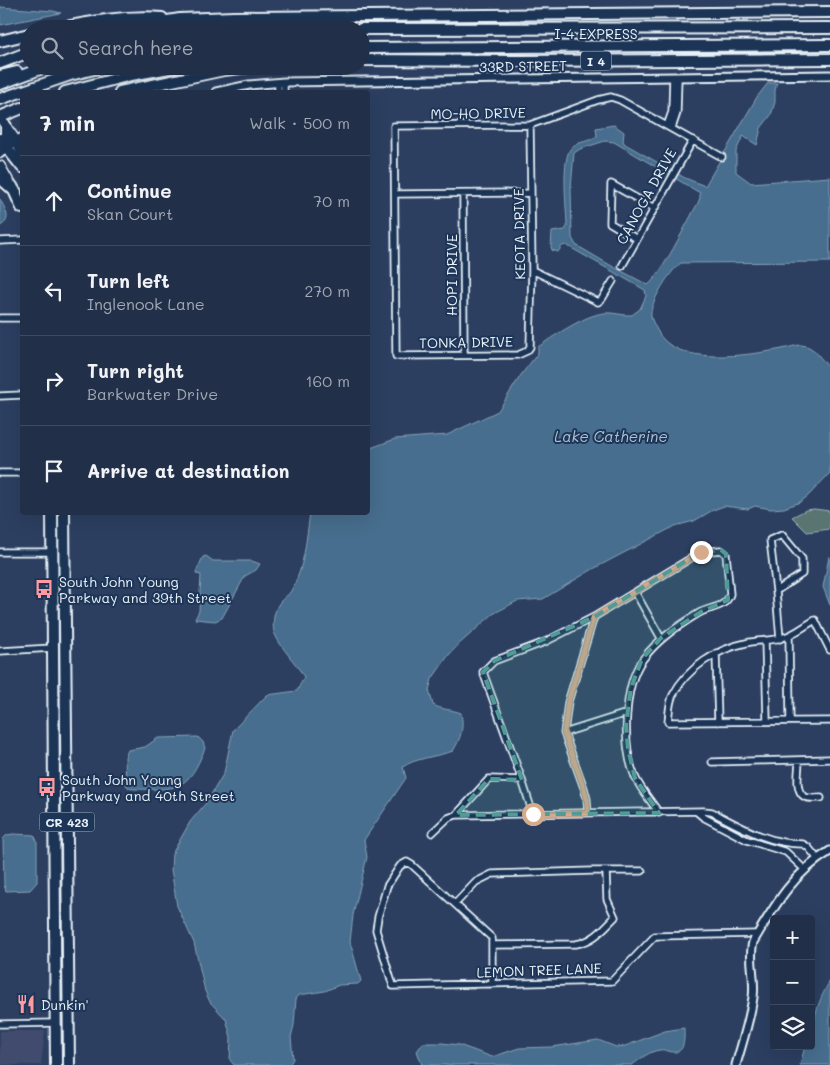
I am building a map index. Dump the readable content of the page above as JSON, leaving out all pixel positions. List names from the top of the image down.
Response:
{
  "streets": {
    "highway": ["I-4 EXPRESS", "I 4", "CR 423"],
    "street": [
      "33RD STREET",
      "MO-HO DRIVE",
      "CANOGA DRIVE",
      "KEOTA DRIVE",
      "HOPI DRIVE",
      "TONKA DRIVE",
      "LEMON TREE LANE"
    ]
  },
  "crossings": [
    ["MO-HO DRIVE", "CANOGA DRIVE"],
    ["MO-HO DRIVE", "KEOTA DRIVE"],
    ["MO-HO DRIVE", "TONKA DRIVE"],
    ["KEOTA DRIVE", "TONKA DRIVE"],
    ["HOPI DRIVE", "TONKA DRIVE"]
  ],
  "water": ["Lake Catherine"],
  "places": {
    "bus stop": ["South John Young Parkway and 39th Street", "South John Young Parkway and 40th Street"],
    "restaurant": ["Dunkin'"]
  },
  "page": {
    "search": "Search here",
    "heading": ["7 min", "Walk · 500 m"],
    "list": [
      ["Continue", "Skan Court", "70 m"],
      ["Turn left", "Inglenook Lane", "270 m"],
      ["Turn right", "Barkwater Drive", "160 m"],
      "Arrive at destination"
    ],
    "map_buttons": ["+", "−"]
  }
}
